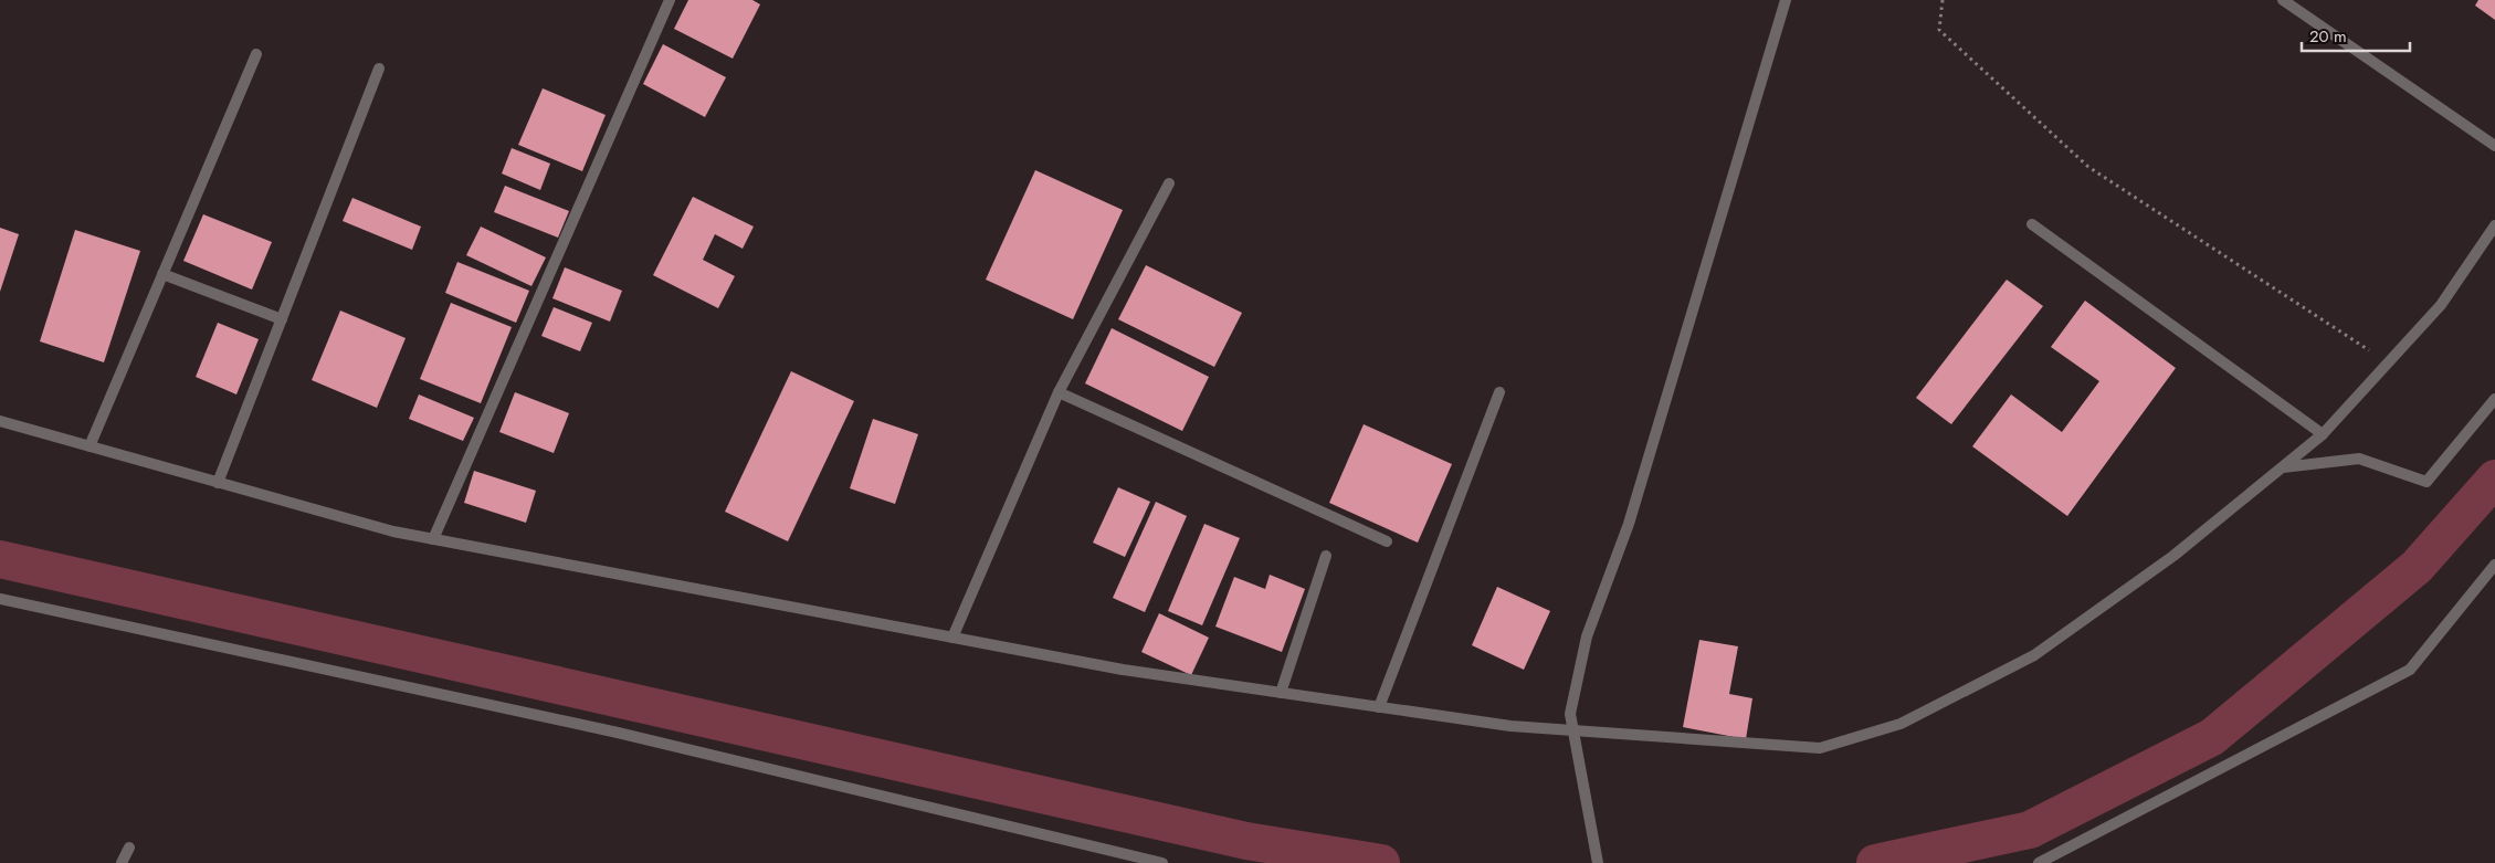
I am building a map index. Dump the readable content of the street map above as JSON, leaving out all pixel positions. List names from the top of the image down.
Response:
{
  "scale_bar": "20 m"
}
